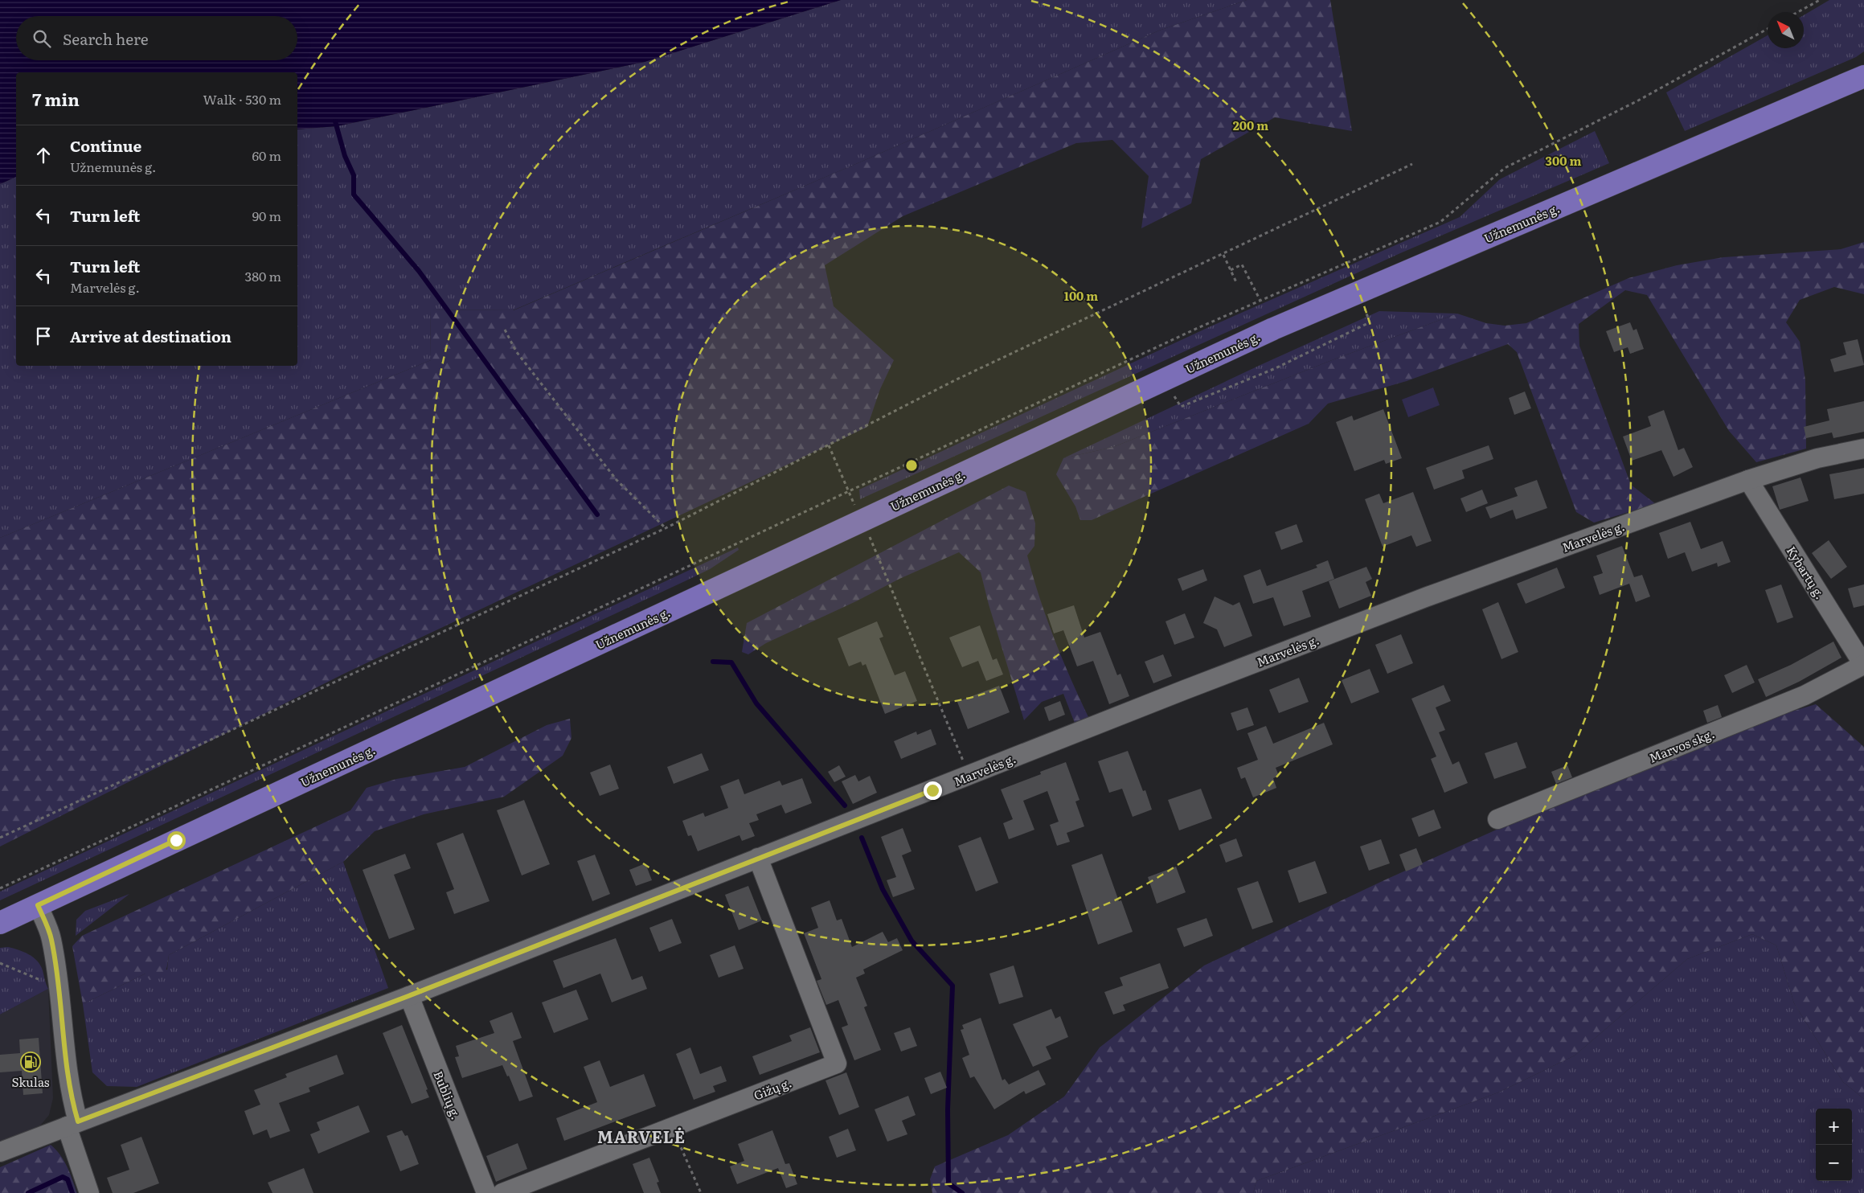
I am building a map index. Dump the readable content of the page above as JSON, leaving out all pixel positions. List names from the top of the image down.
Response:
{
  "streets": {
    "main road": ["Užnemunės g."],
    "street": [
      "Marvelės g.",
      "Kybartų g.",
      "Marvos skg.",
      "Gižų g.",
      "Bublių g."
    ]
  },
  "crossings": [
    ["Marvelės g.", "Kybartų g."],
    ["Marvelės g.", "Gižų g."],
    ["Marvelės g.", "Bublių g."],
    ["Kybartų g.", "Marvos skg."]
  ],
  "districts": ["MARVELĖ"],
  "places": {
    "fuel station": ["Skulas"]
  },
  "north": "top left",
  "page": {
    "search": "Search here",
    "heading": ["7 min", "Walk · 530 m"],
    "list": [
      ["Continue", "Užnemunės g.", "60 m"],
      ["Turn left", "90 m"],
      ["Turn left", "Marvelės g.", "380 m"],
      "Arrive at destination"
    ],
    "map_buttons": ["+", "−"]
  },
  "rings": ["200 m", "300 m", "100 m"]
}
